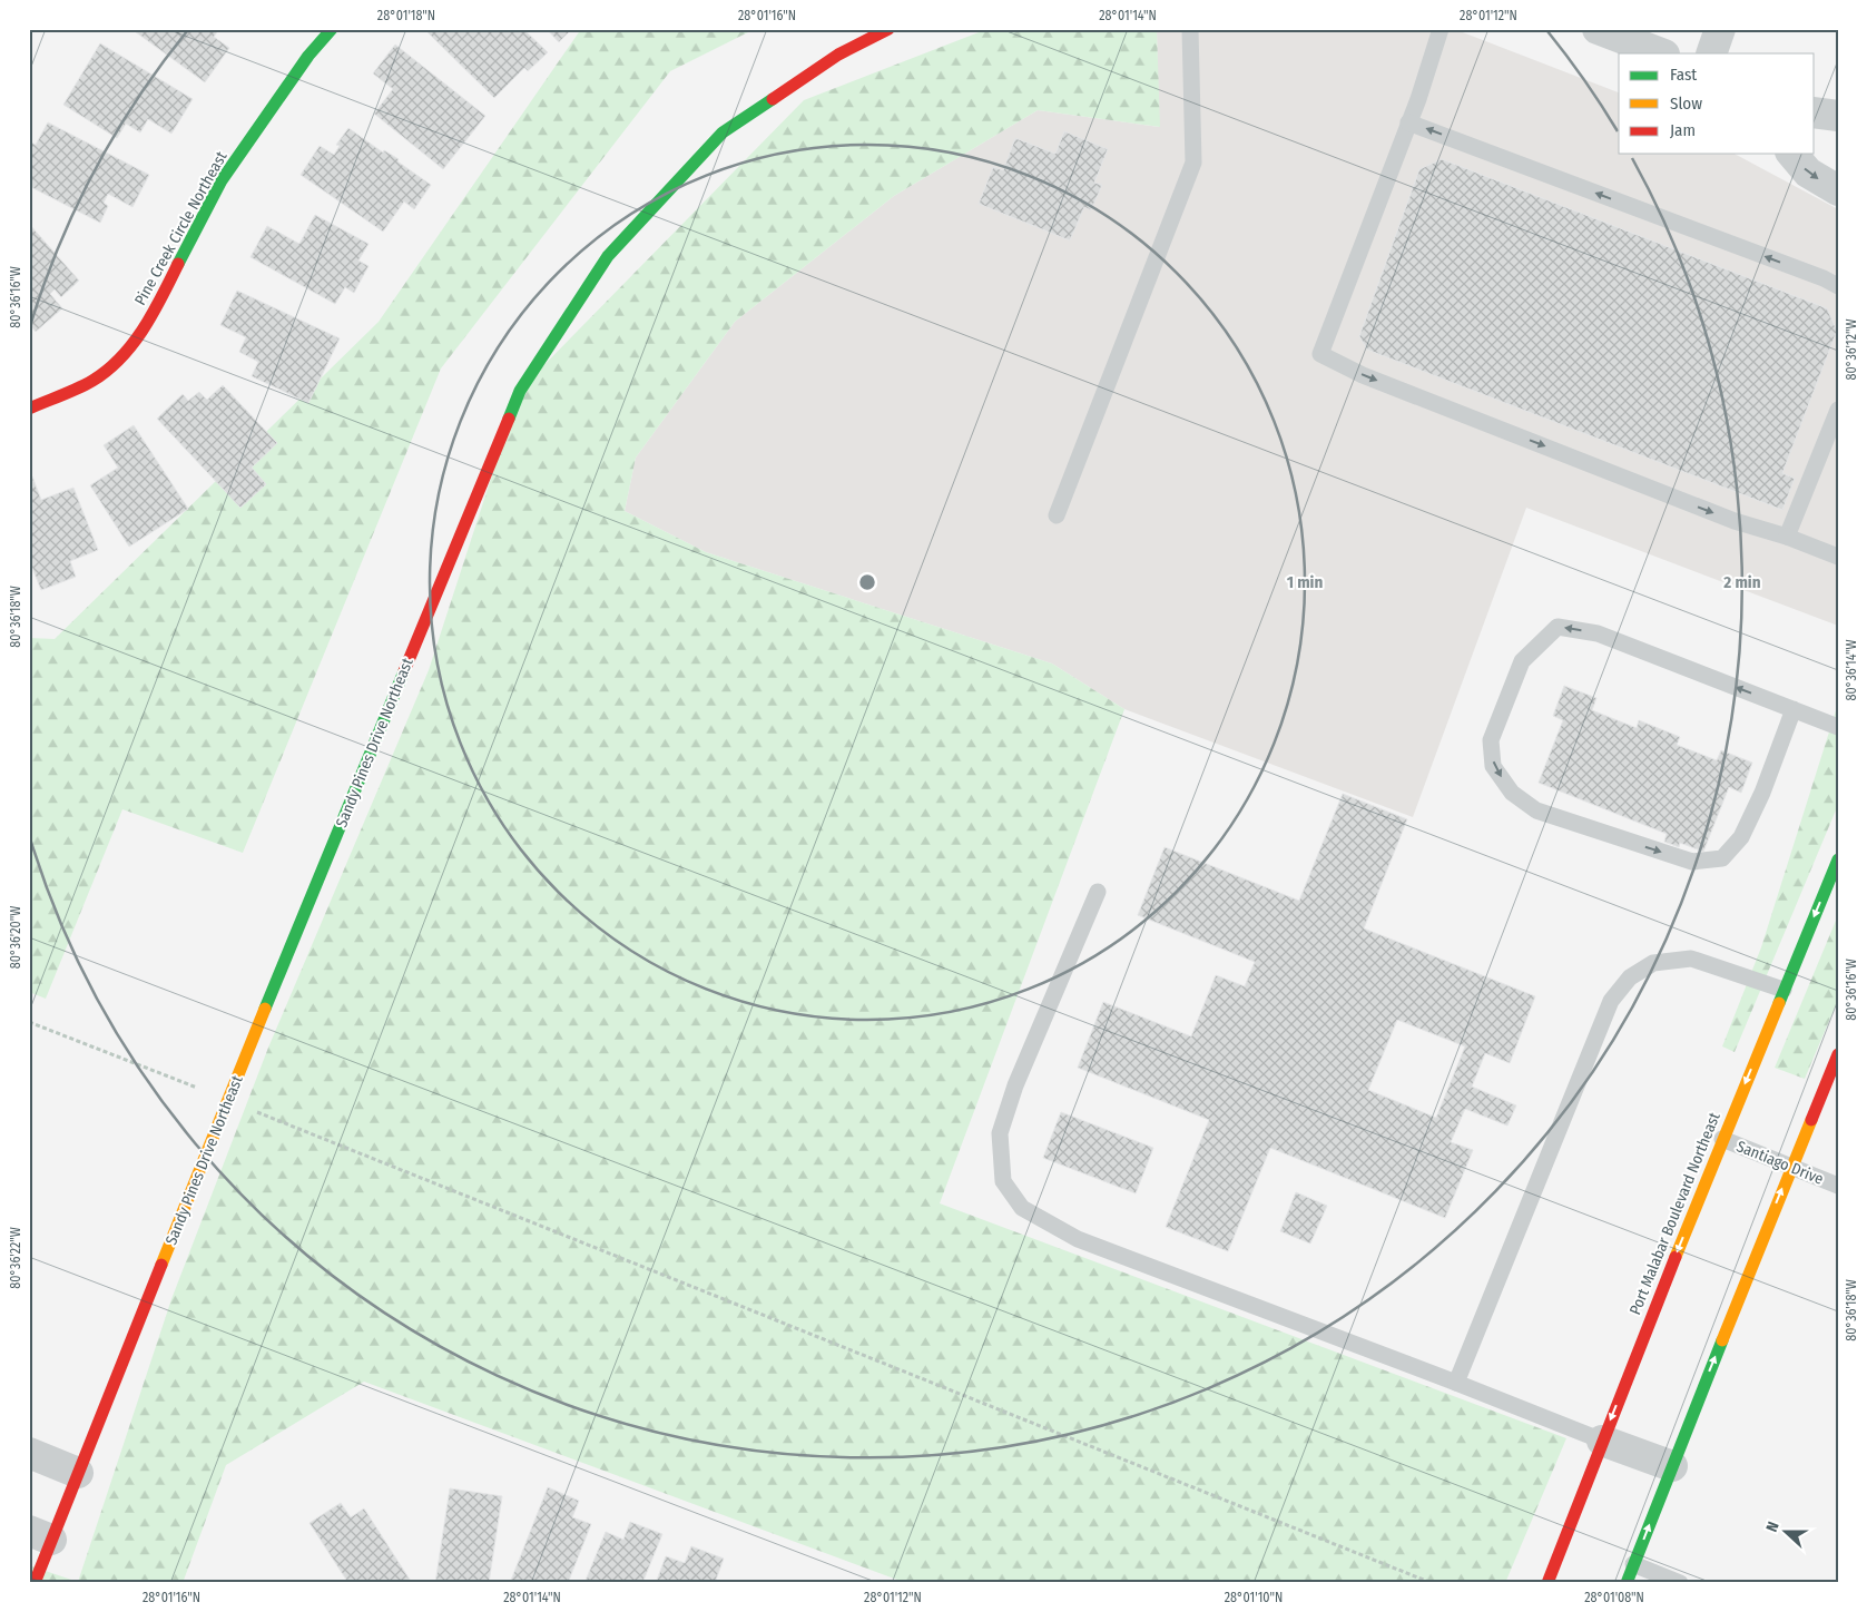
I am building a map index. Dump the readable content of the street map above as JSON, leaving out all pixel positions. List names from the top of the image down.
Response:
{
  "streets": {
    "street": ["Pine Creek Circle Northeast", "Sandy Pines Drive Northeast", "Port Malabar Boulevard Northeast"],
    "lane": ["Santiago Drive"]
  },
  "crossings": [
    ["Santiago Drive", "Port Malabar Boulevard Northeast"]
  ],
  "legend": ["Fast", "Slow", "Jam"],
  "north": "left",
  "coordinates": [
    "28°01'18\"N",
    "28°01'16\"N",
    "28°01'14\"N",
    "28°01'12\"N",
    "80°36'16\"W",
    "80°36'12\"W",
    "80°36'18\"W",
    "80°36'14\"W",
    "80°36'20\"W",
    "80°36'22\"W",
    "28°01'10\"N",
    "28°01'08\"N"
  ],
  "rings": ["1 min", "2 min"]
}
